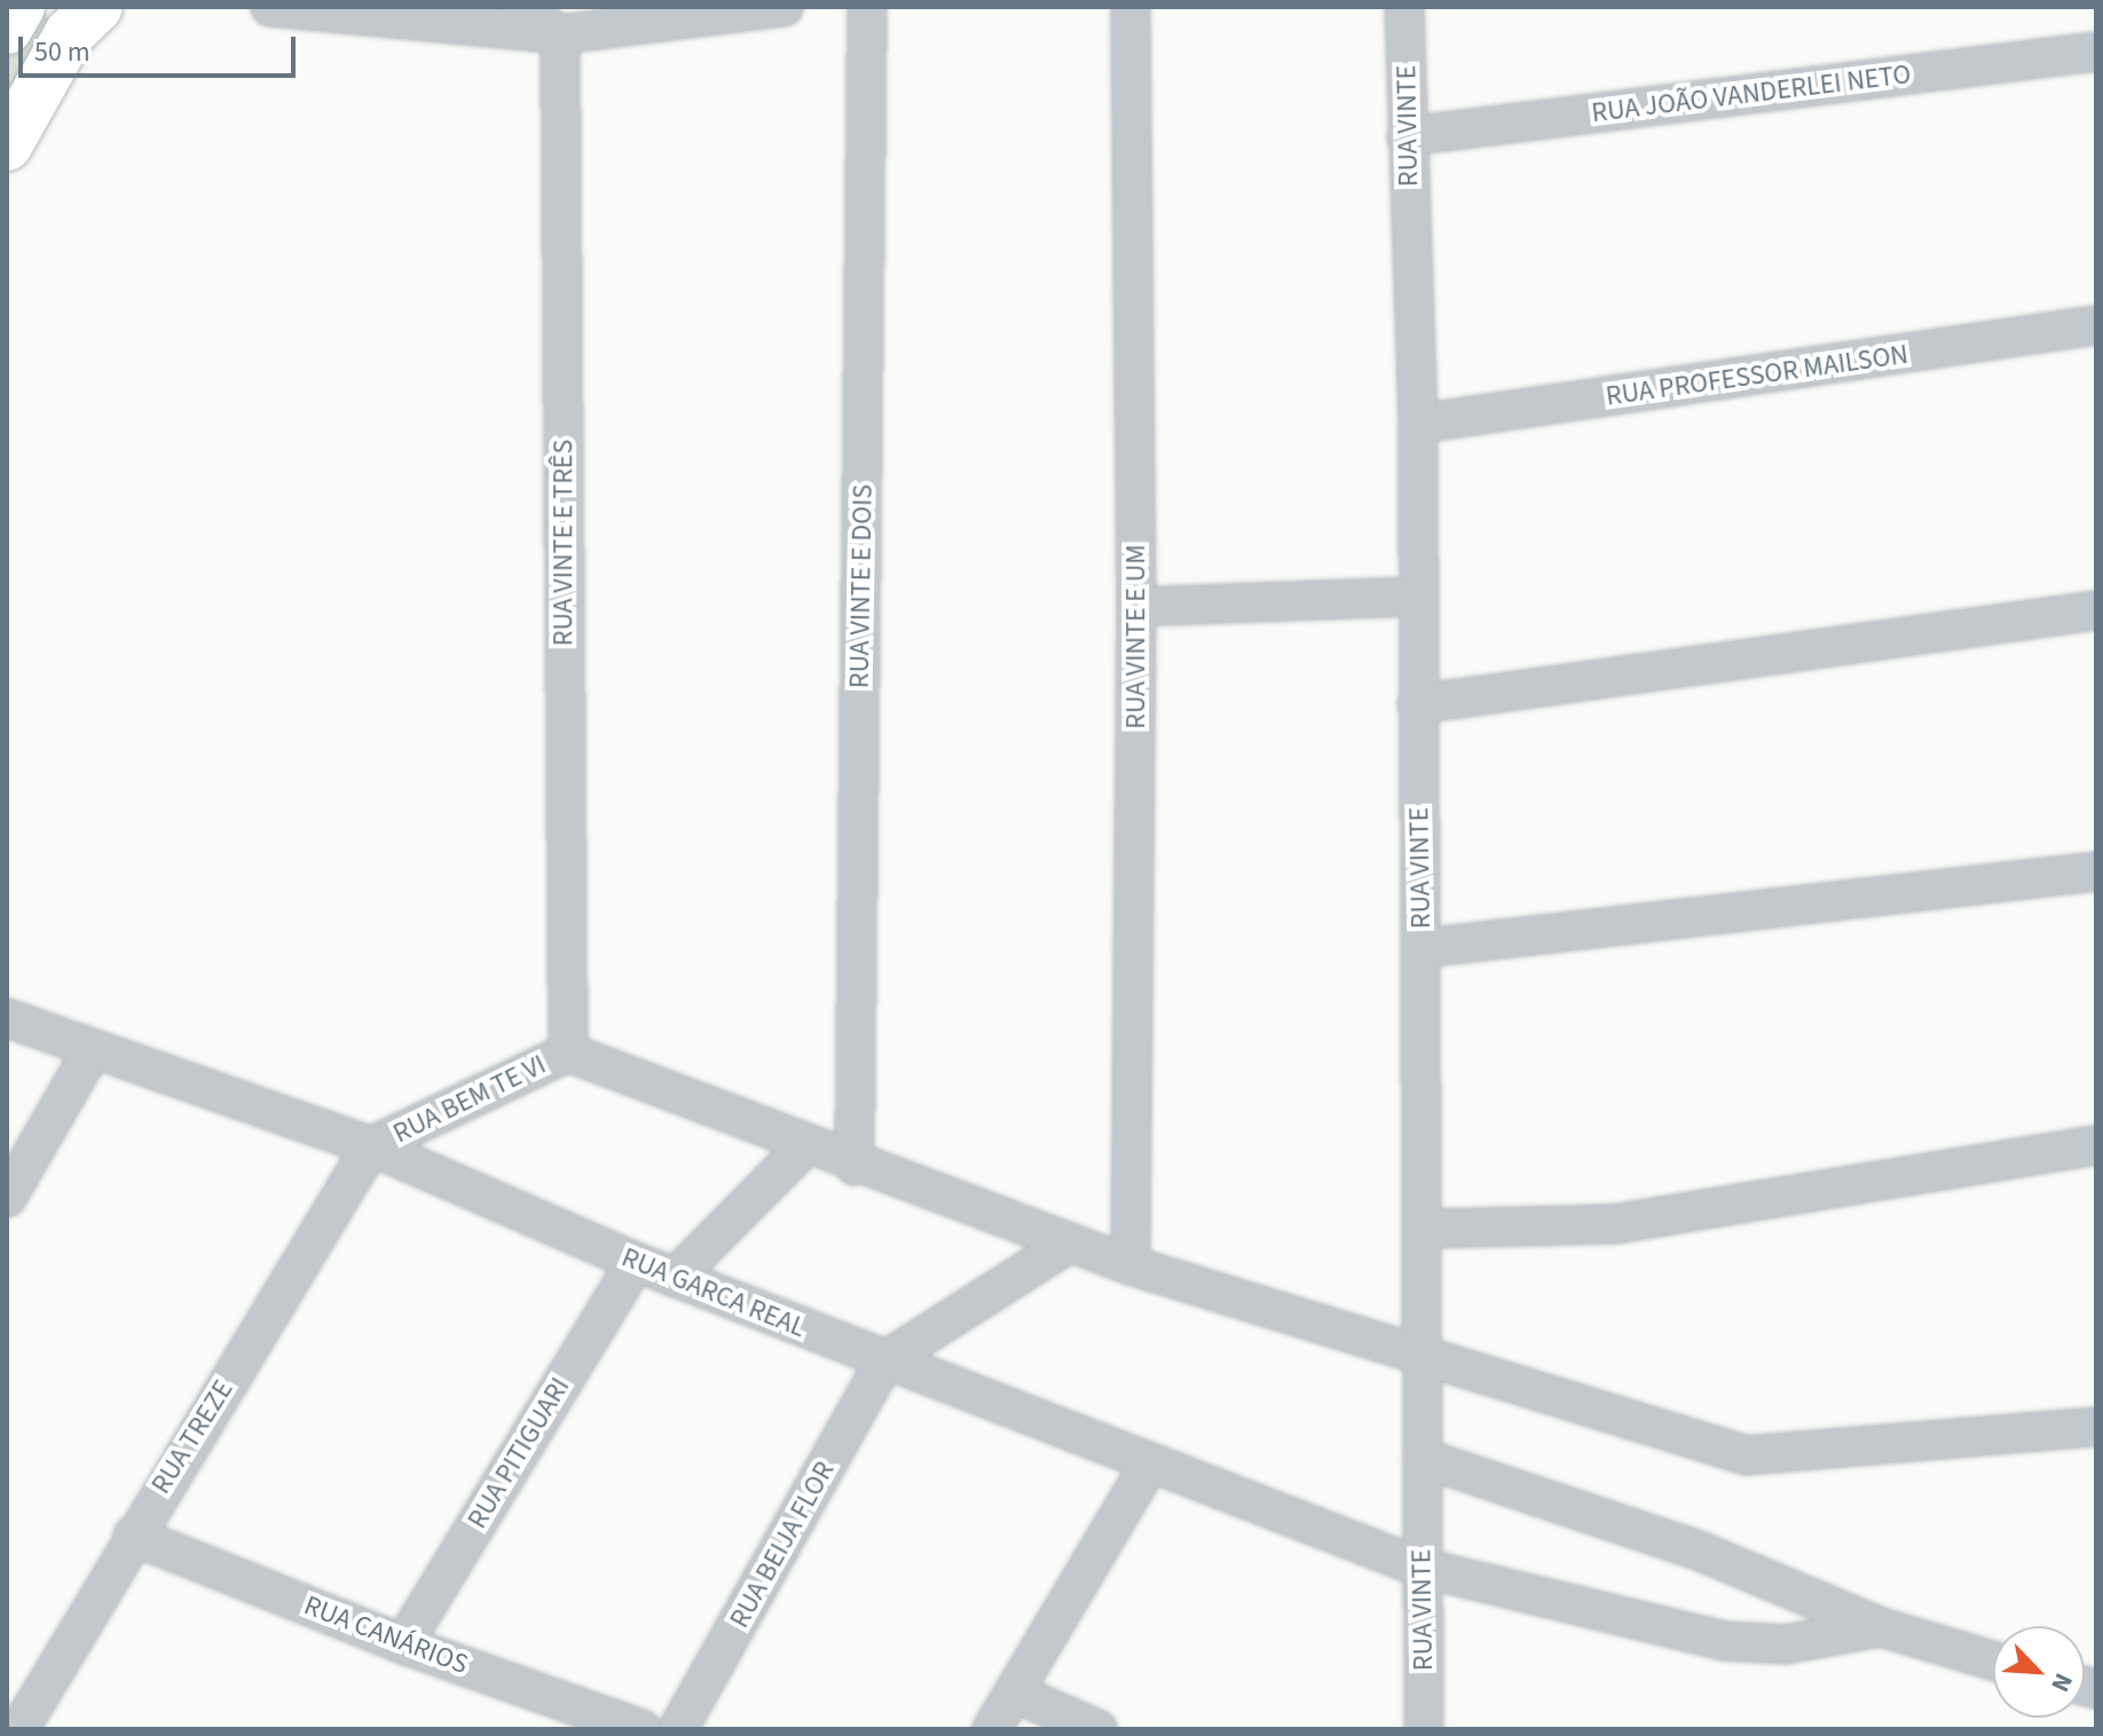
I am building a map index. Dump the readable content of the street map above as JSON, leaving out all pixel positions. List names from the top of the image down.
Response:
{
  "streets": {
    "street": [
      "RUA JOÃO VANDERLEI NETO",
      "RUA VINTE",
      "RUA PROFESSOR MAILSON",
      "RUA VINTE E TRÊS",
      "RUA VINTE E DOIS",
      "RUA VINTE E UM",
      "RUA BEM TE VI",
      "RUA GARCA REAL",
      "RUA TREZE",
      "RUA PITIGUARI",
      "RUA BEIJA FLOR",
      "RUA CANÁRIOS"
    ]
  },
  "crossings": [
    ["RUA JOÃO VANDERLEI NETO", "RUA VINTE"],
    ["RUA VINTE", "RUA PROFESSOR MAILSON"],
    ["RUA VINTE", "RUA GARCA REAL"],
    ["RUA VINTE E TRÊS", "RUA BEM TE VI"],
    ["RUA BEM TE VI", "RUA GARCA REAL"],
    ["RUA BEM TE VI", "RUA TREZE"],
    ["RUA GARCA REAL", "RUA TREZE"],
    ["RUA GARCA REAL", "RUA PITIGUARI"],
    ["RUA GARCA REAL", "RUA BEIJA FLOR"],
    ["RUA TREZE", "RUA CANÁRIOS"],
    ["RUA PITIGUARI", "RUA CANÁRIOS"]
  ],
  "scale_bar": "50 m",
  "north": "bottom right"
}
